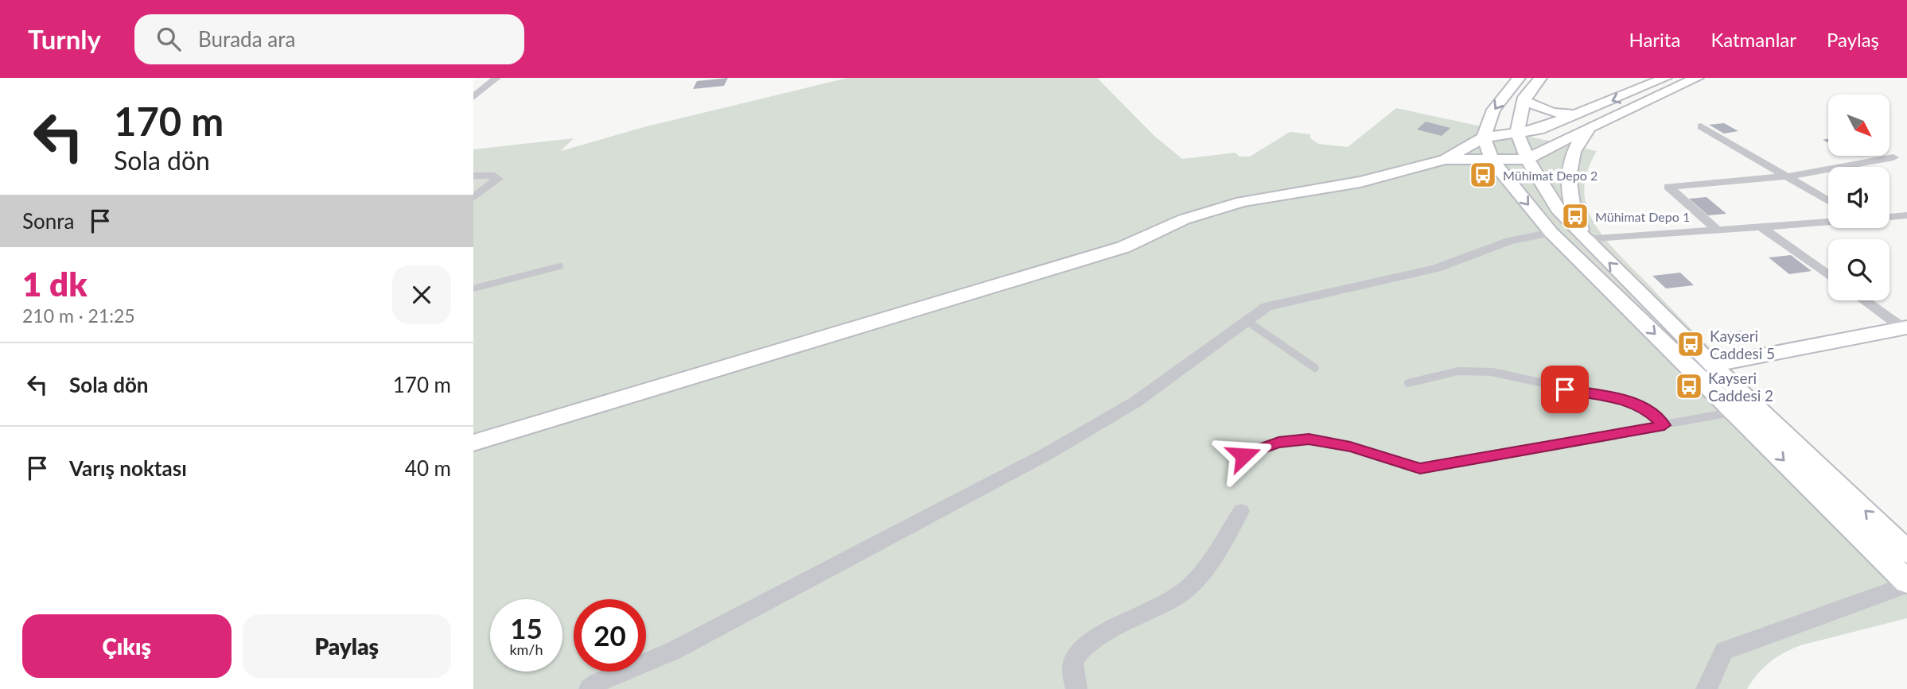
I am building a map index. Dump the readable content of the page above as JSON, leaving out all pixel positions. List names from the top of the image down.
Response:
{
  "places": {
    "bus stop": [
      "Mühimat Depo 2",
      "Mühimat Depo 1",
      "Kayseri Caddesi 5",
      "Kayseri Caddesi 2"
    ]
  },
  "north": "bottom right",
  "page": {
    "header": "Turnly",
    "search": "Burada ara",
    "nav": ["Harita", "Katmanlar", "Paylaş"],
    "turn": ["170 m", "Sola dön"],
    "then": "Sonra",
    "heading": ["1 dk", "210 m · 21:25"],
    "list": [
      {
        "name": "Sola dön",
        "value": "170 m"
      },
      {
        "name": "Varış noktası",
        "value": "40 m"
      }
    ],
    "speed": "15 km/h",
    "limit": "20",
    "buttons": ["Çıkış", "Paylaş"]
  }
}
